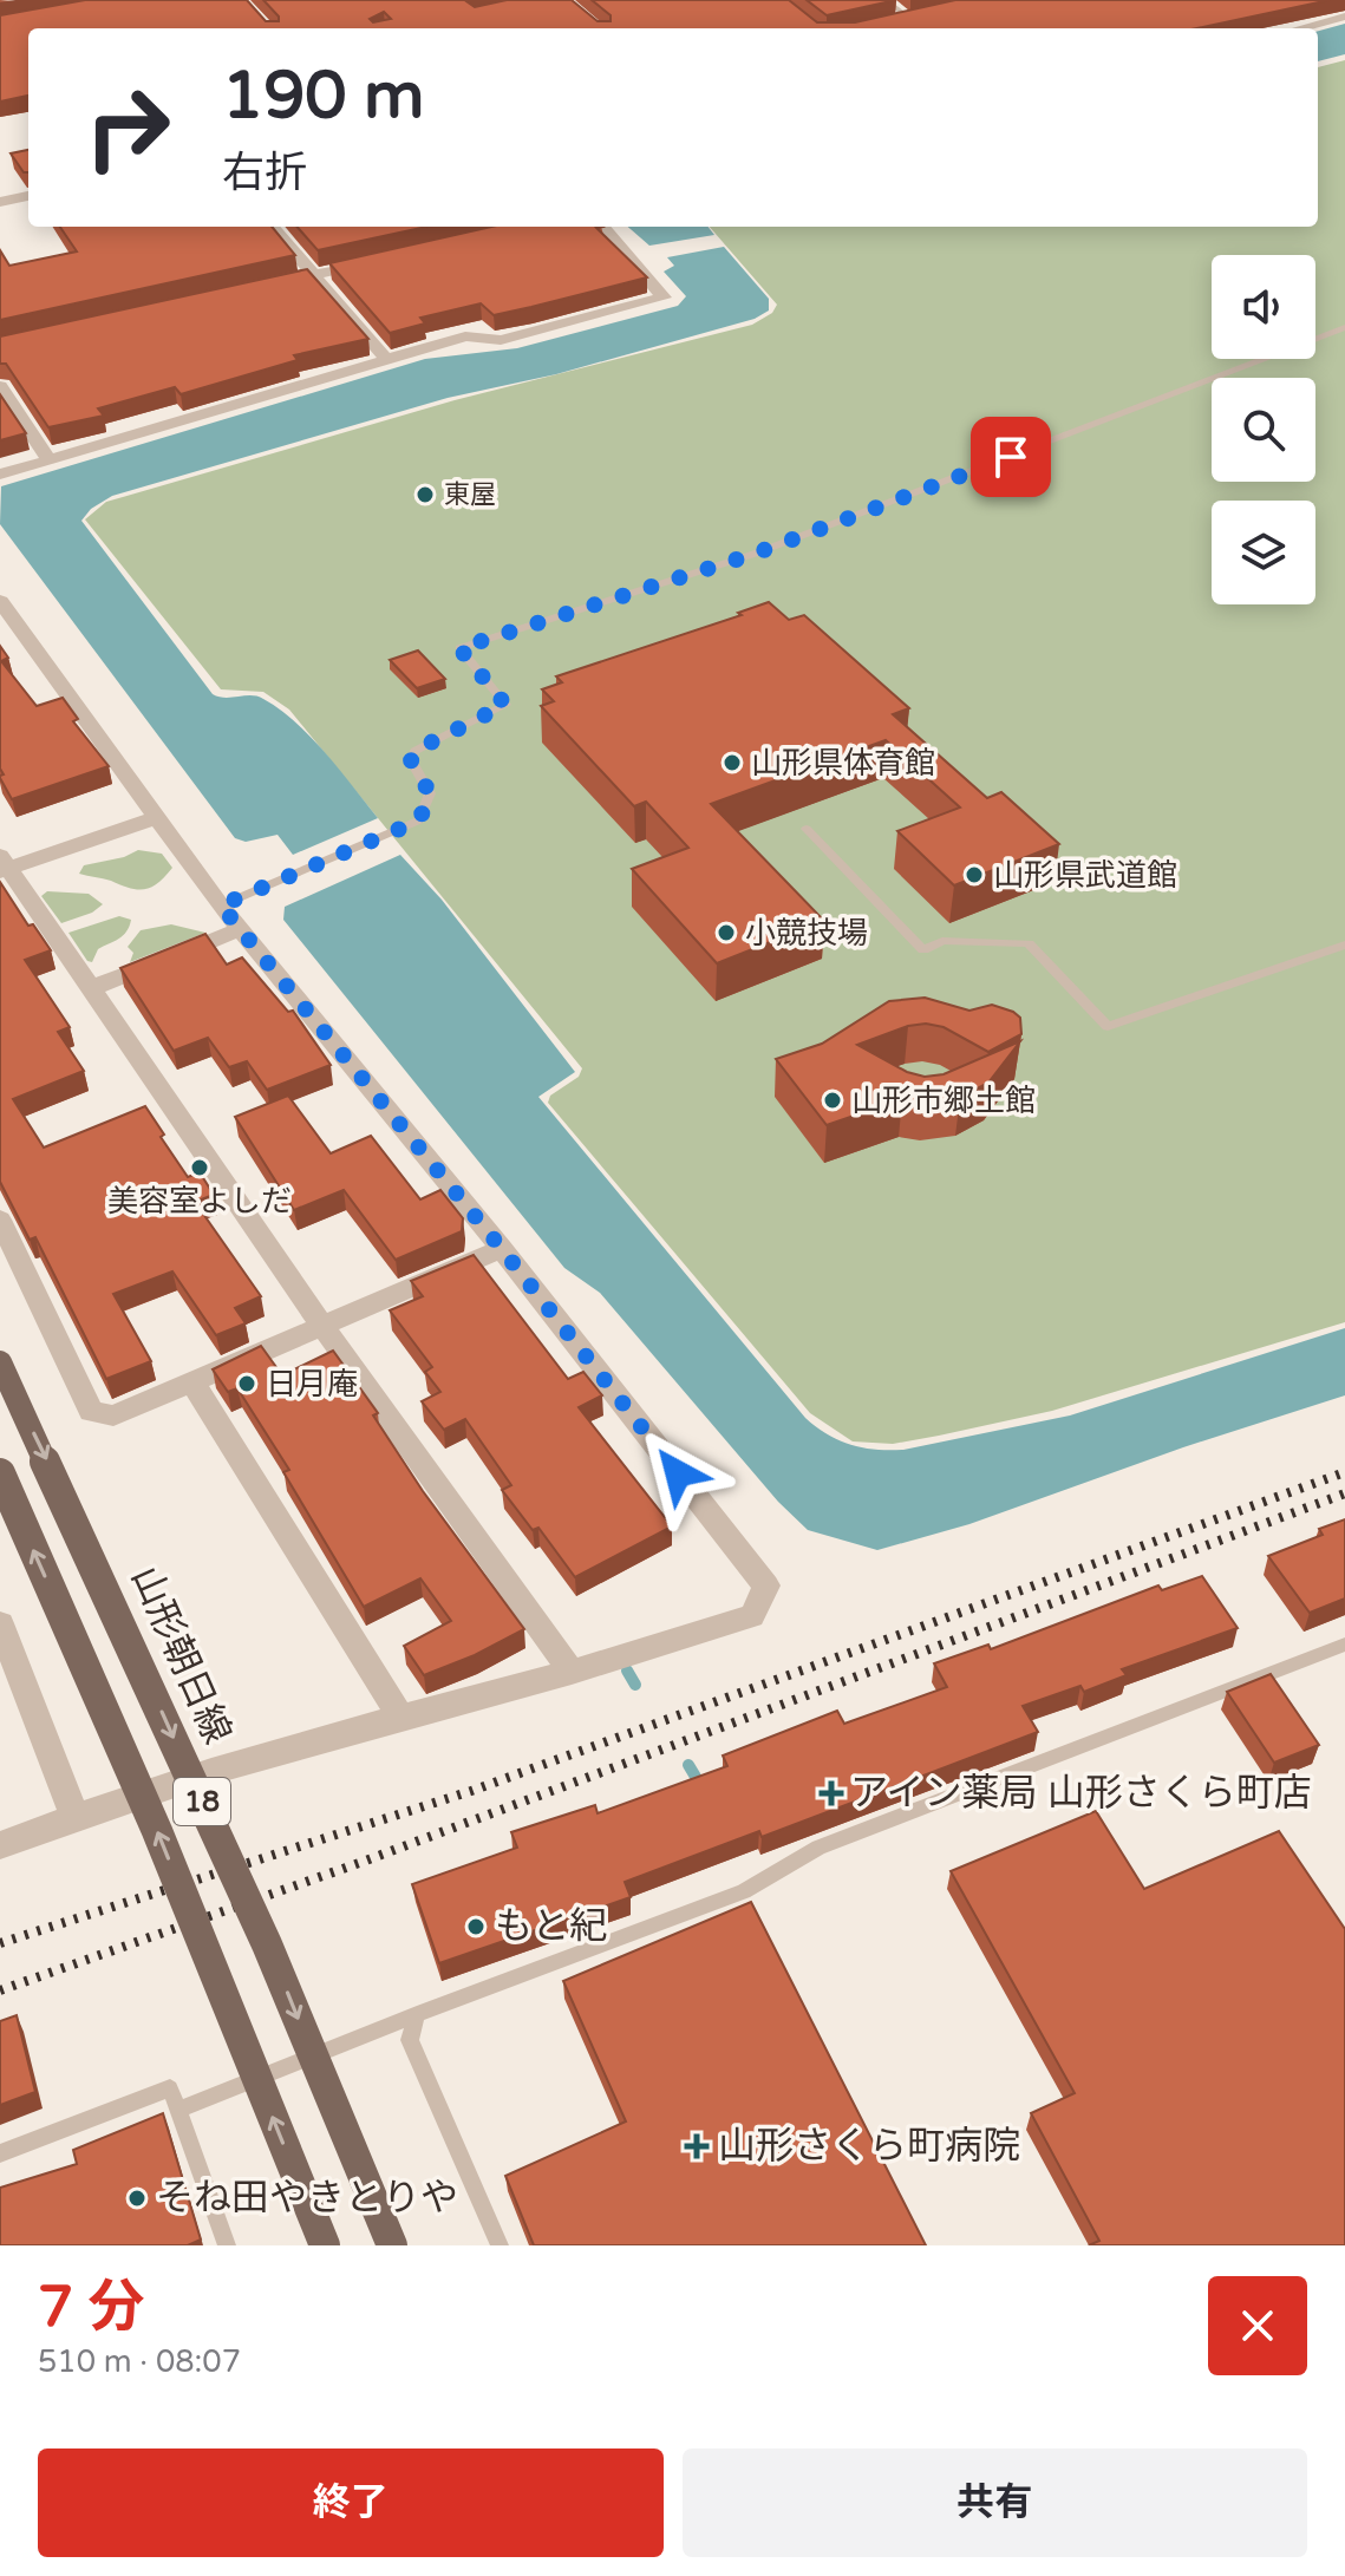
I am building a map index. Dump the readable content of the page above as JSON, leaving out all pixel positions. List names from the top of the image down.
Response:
{
  "streets": {
    "main road": ["山形朝日線", "18"]
  },
  "places": {
    "other": [
      "東屋",
      "山形県体育館",
      "山形県武道館",
      "小競技場",
      "山形市郷土館",
      "美容室よしだ",
      "日月庵",
      "もと紀",
      "そね田やきとりや"
    ],
    "health": ["アイン薬局 山形さくら町店", "山形さくら町病院"]
  },
  "page": {
    "turn": ["190 m", "右折"],
    "heading": ["7 分", "510 m · 08:07"],
    "buttons": ["終了", "共有"]
  }
}
